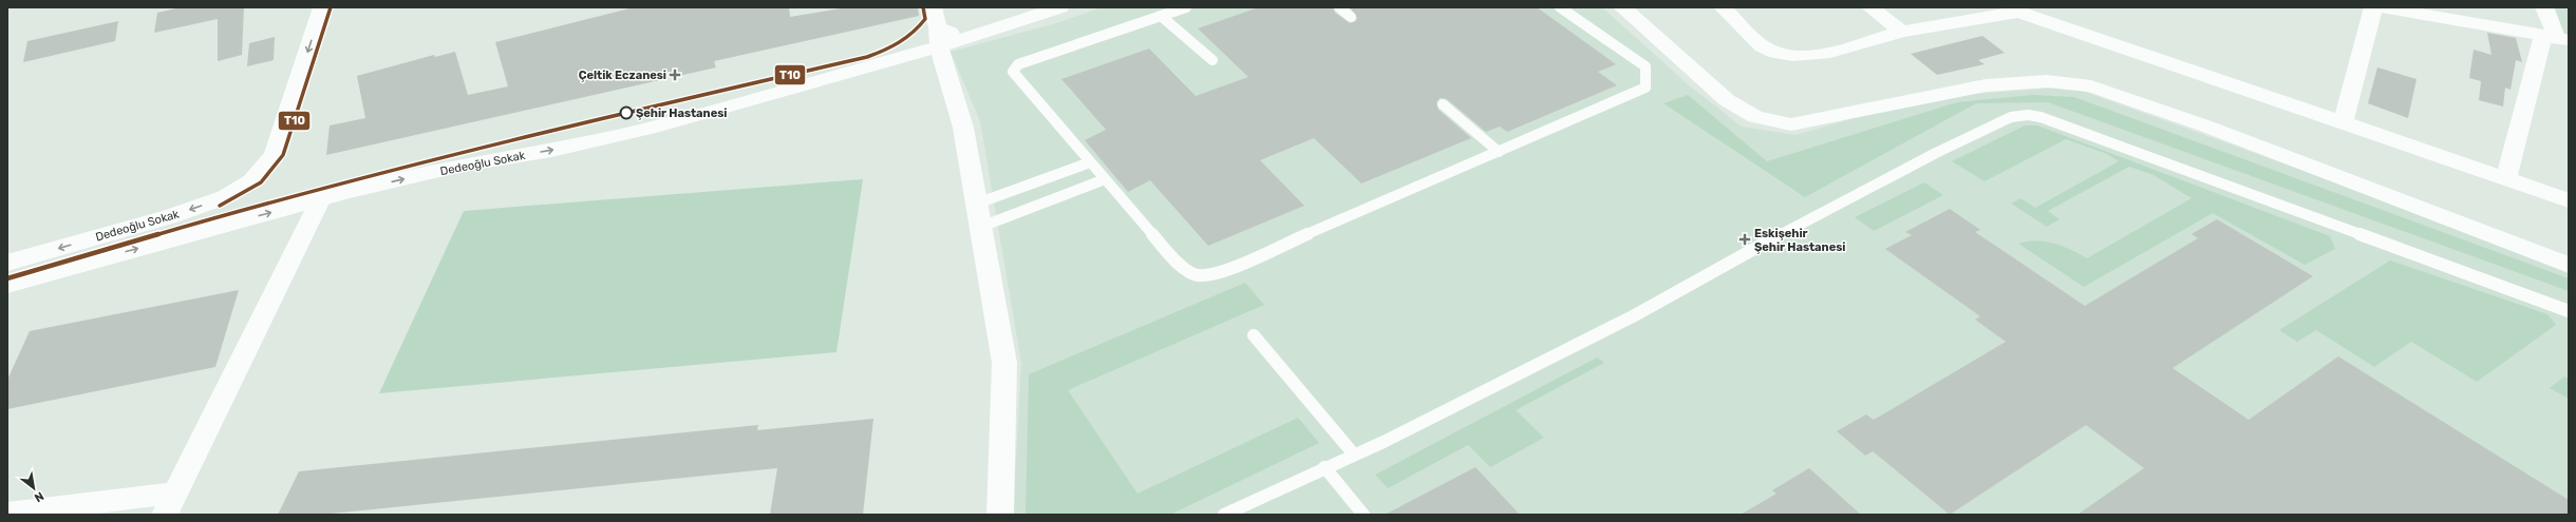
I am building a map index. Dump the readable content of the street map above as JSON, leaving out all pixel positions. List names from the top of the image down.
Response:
{
  "streets": {
    "street": ["Dedeoğlu Sokak"]
  },
  "places": {
    "health": ["Çeltik Eczanesi", "Eskişehir Şehir Hastanesi"],
    "other": ["Şehir Hastanesi"]
  },
  "lines": ["transit line T10"],
  "north": "bottom right"
}
